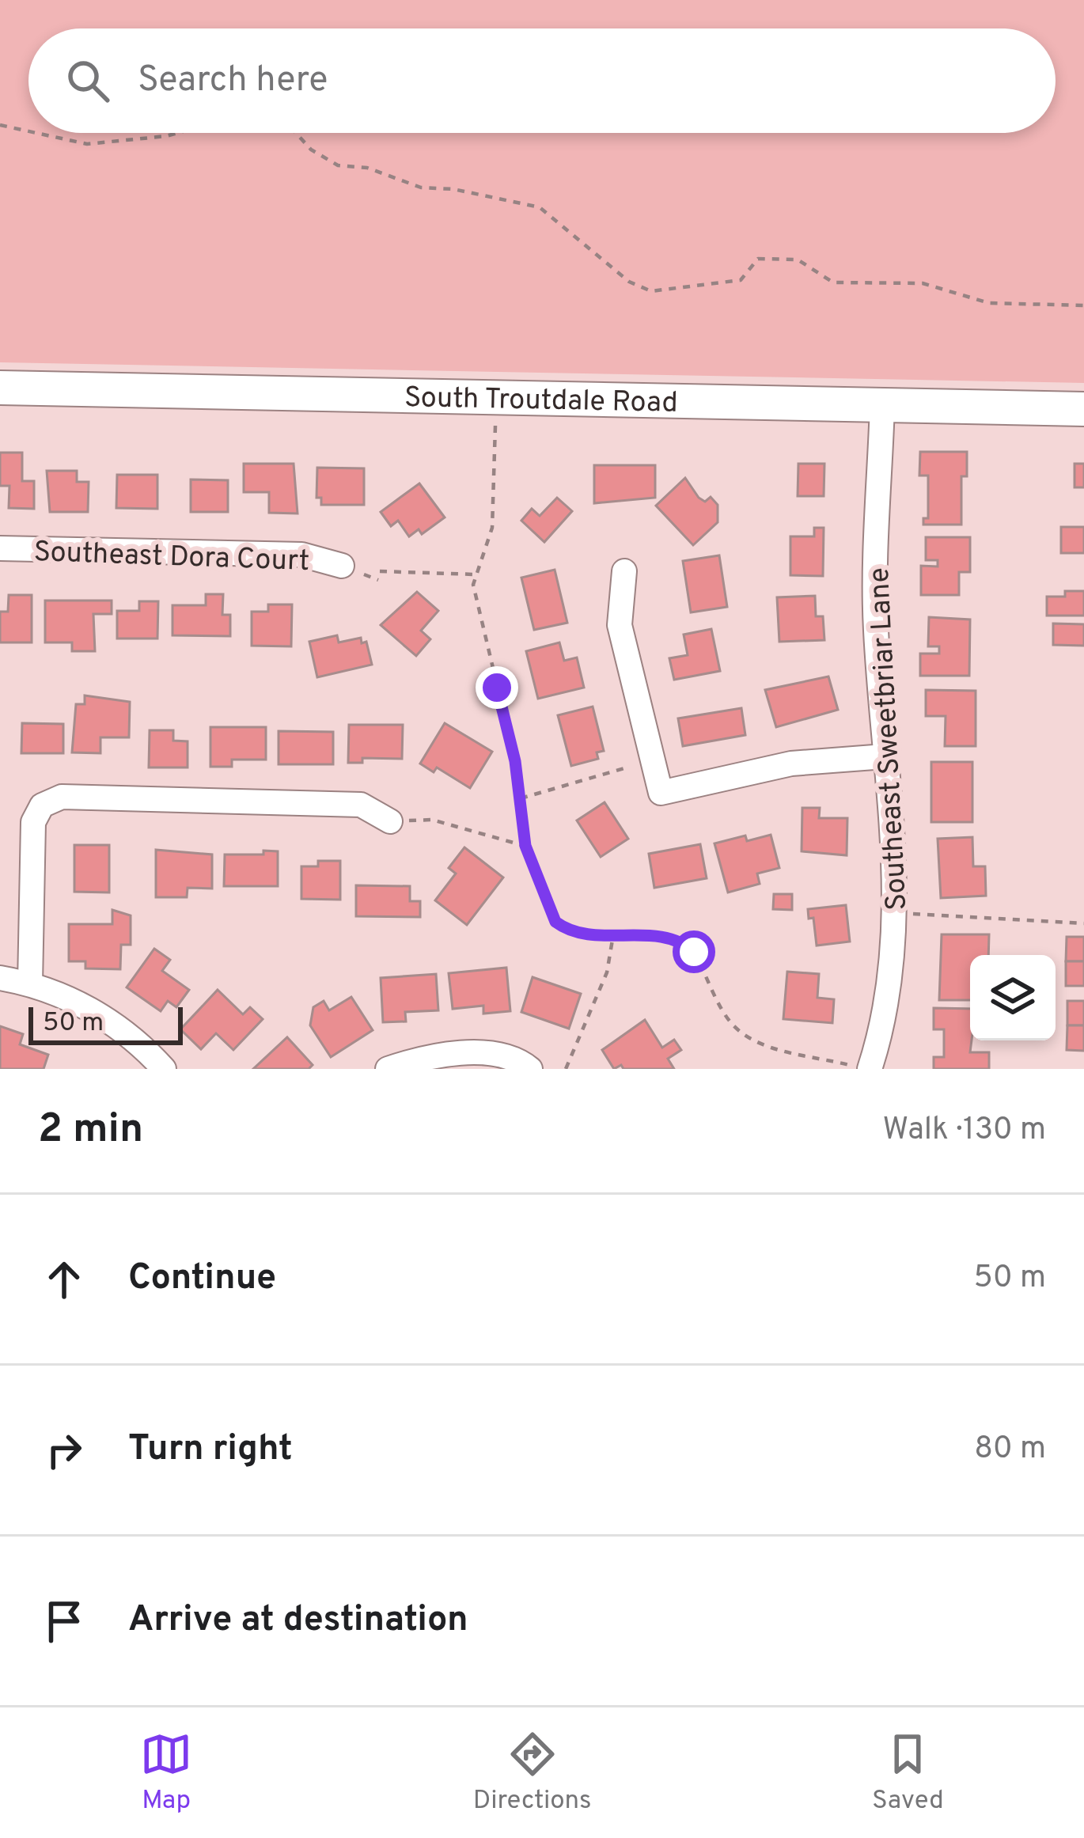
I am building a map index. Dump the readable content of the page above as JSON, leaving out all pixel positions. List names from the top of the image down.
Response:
{
  "streets": {
    "main road": ["South Troutdale Road"],
    "street": ["Southeast Dora Court", "Southeast Sweetbriar Lane"]
  },
  "crossings": [
    ["South Troutdale Road", "Southeast Sweetbriar Lane"]
  ],
  "scale_bar": "50 m",
  "page": {
    "search": "Search here",
    "scale": "50 m",
    "heading": ["2 min", "Walk · 130 m"],
    "list": [
      ["Continue", "50 m"],
      ["Turn right", "80 m"],
      "Arrive at destination"
    ],
    "nav": ["Map", "Directions", "Saved"]
  }
}
